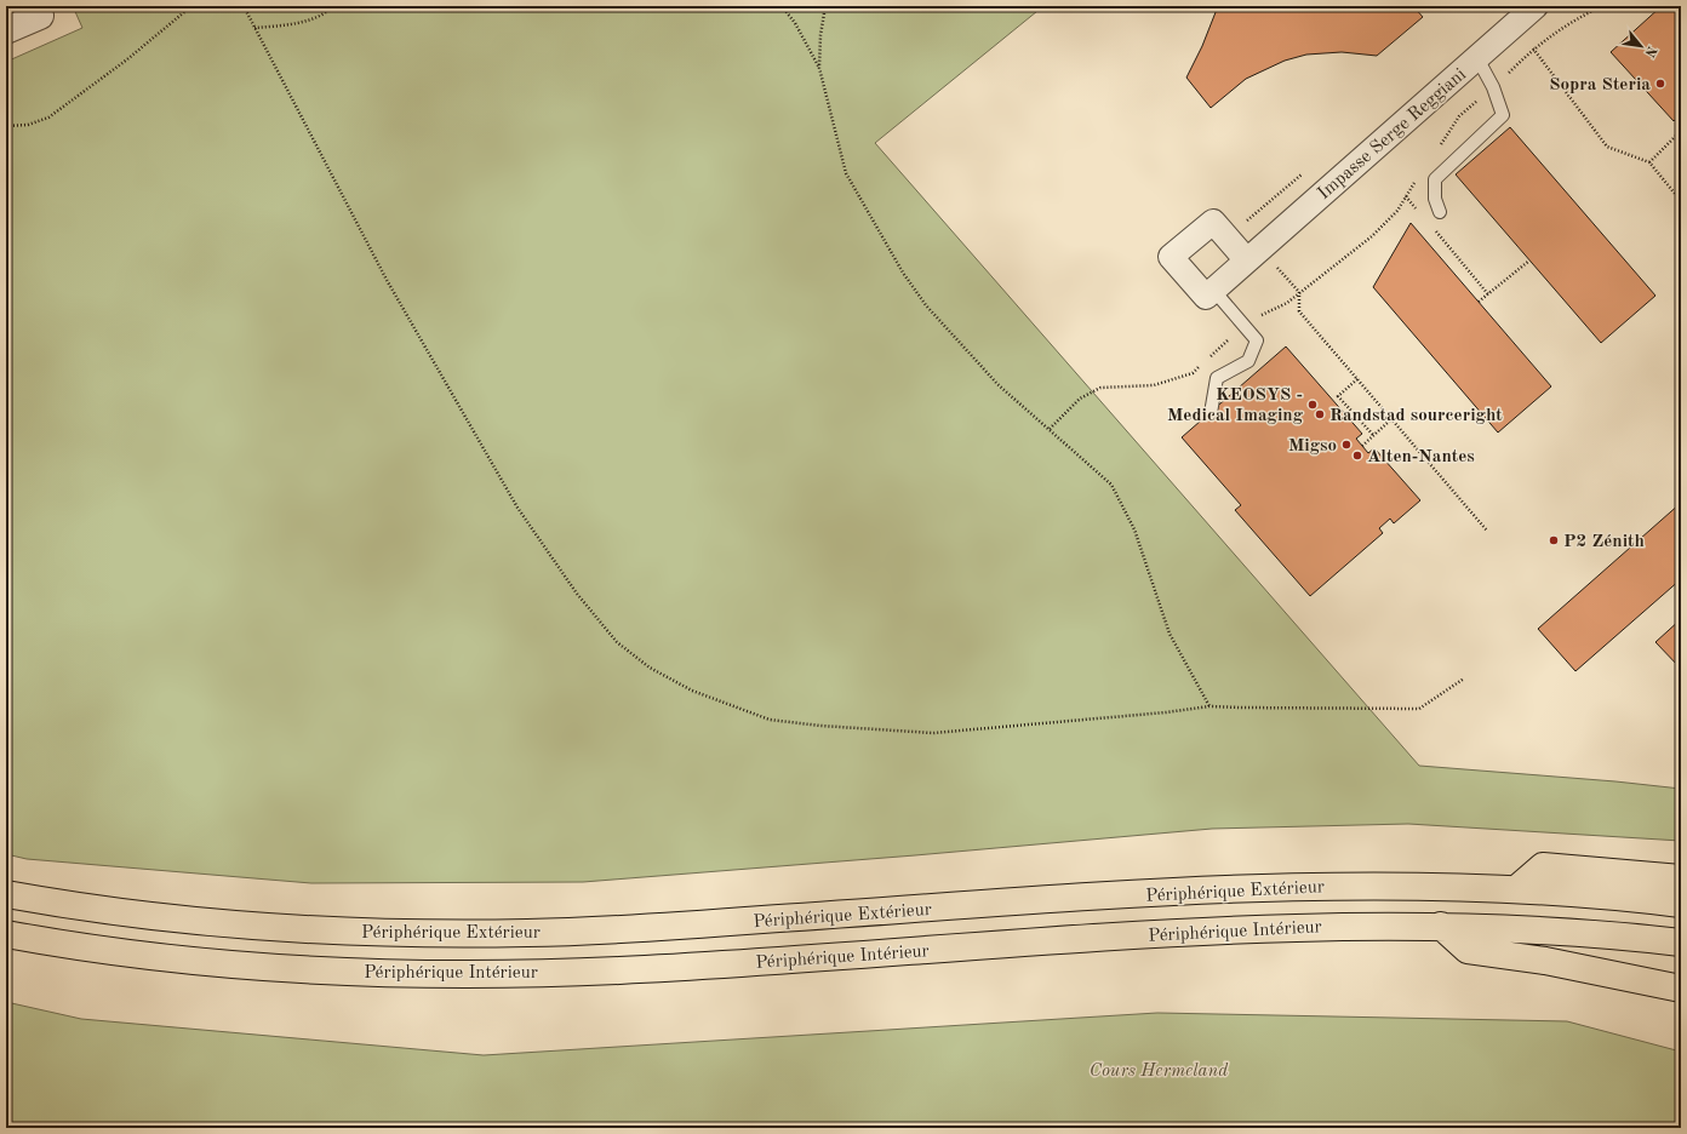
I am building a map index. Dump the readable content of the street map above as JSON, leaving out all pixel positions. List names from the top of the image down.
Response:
{
  "streets": {
    "highway": ["Périphérique Extérieur", "Périphérique Intérieur"],
    "street": ["Impasse Serge Reggiani"]
  },
  "parks": ["Cours Hermeland"],
  "places": [
    "Sopra Steria",
    "KEOSYS - Medical Imaging",
    "Randstad sourceright",
    "Migso",
    "Alten-Nantes",
    "P2 Zénith"
  ],
  "north": "bottom right"
}
